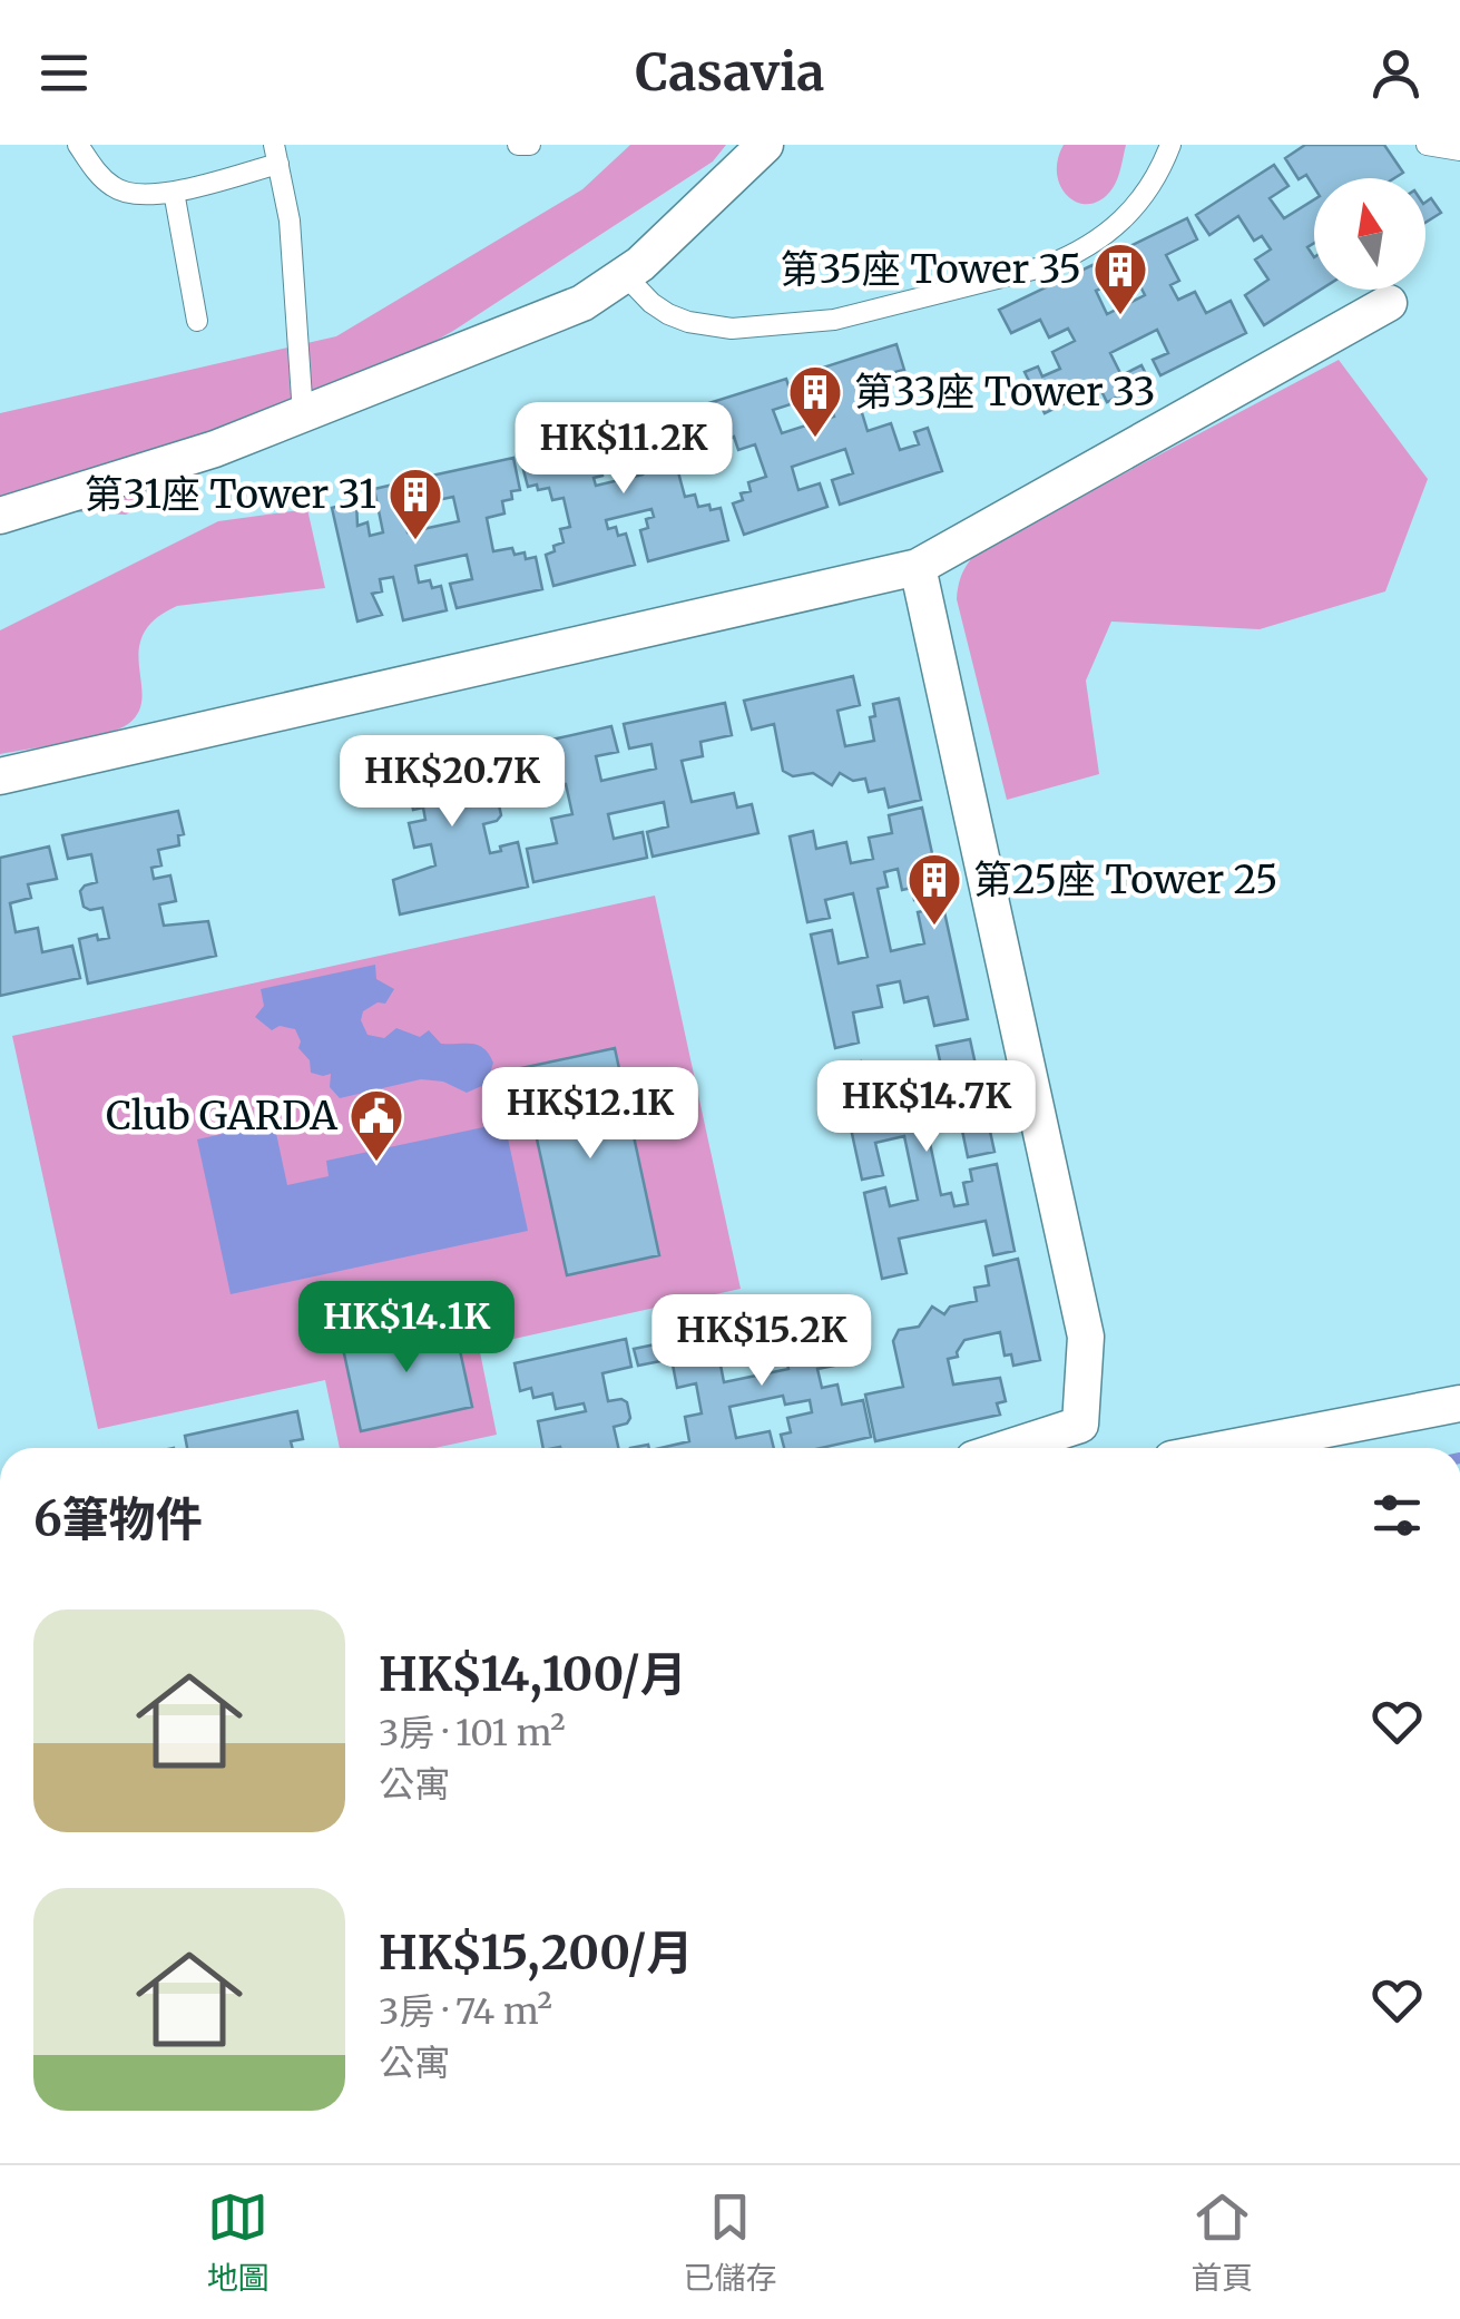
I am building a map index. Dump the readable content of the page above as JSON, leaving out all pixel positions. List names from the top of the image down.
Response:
{
  "places": {
    "building": [
      "第35座 Tower 35",
      "第33座 Tower 33",
      "第31座 Tower 31",
      "第25座 Tower 25"
    ],
    "public building": ["Club GARDA"]
  },
  "north": "top",
  "page": {
    "header": "Casavia",
    "price": [
      "HK$11.2K",
      "HK$20.7K",
      "HK$14.7K",
      "HK$12.1K",
      "HK$14.1K",
      "HK$15.2K"
    ],
    "heading": "6筆物件",
    "list": [
      {
        "name": "HK$14,100/月",
        "note": "3房 · 101 m² · 公寓"
      },
      {
        "name": "HK$15,200/月",
        "note": "3房 · 74 m² · 公寓"
      }
    ],
    "tabs": ["地圖", "已儲存", "首頁"]
  }
}
